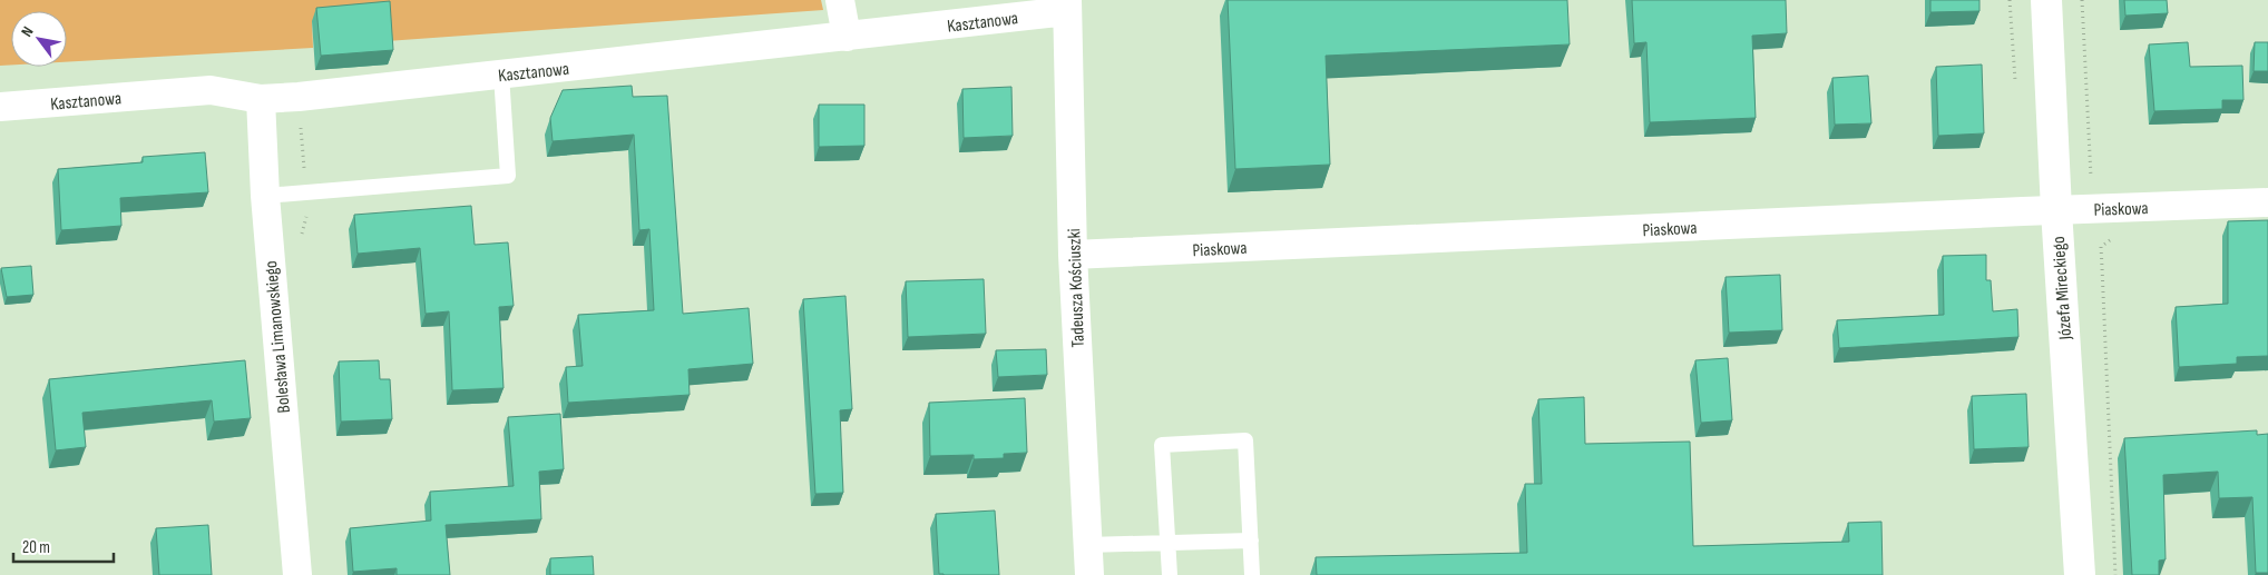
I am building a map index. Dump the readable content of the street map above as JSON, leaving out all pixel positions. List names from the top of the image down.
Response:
{
  "streets": {
    "street": [
      "Kasztanowa",
      "Piaskowa",
      "Tadeusza Kościuszki",
      "Józefa Mireckiego",
      "Bolesława Limanowskiego"
    ]
  },
  "crossings": [
    ["Kasztanowa", "Tadeusza Kościuszki"],
    ["Kasztanowa", "Bolesława Limanowskiego"],
    ["Piaskowa", "Tadeusza Kościuszki"],
    ["Piaskowa", "Józefa Mireckiego"]
  ],
  "scale_bar": "20 m",
  "north": "top left"
}
